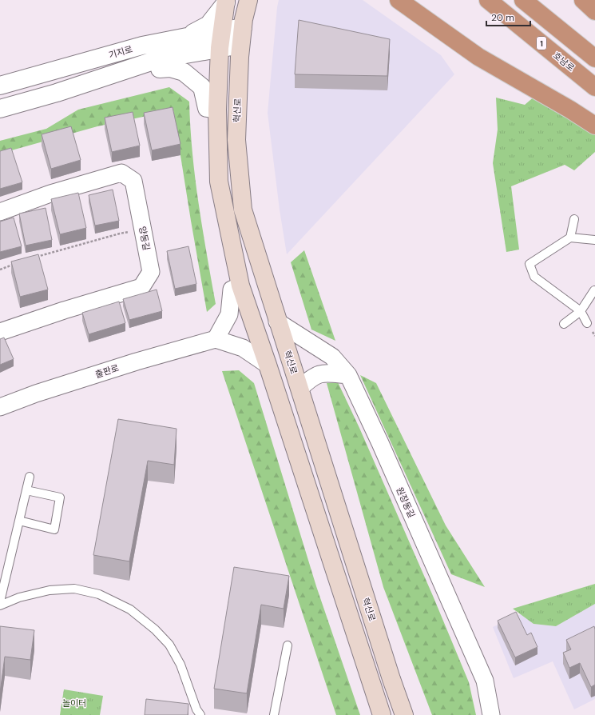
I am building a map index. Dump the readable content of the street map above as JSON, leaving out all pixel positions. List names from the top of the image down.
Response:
{
  "streets": {
    "highway": ["1", "호남로"],
    "main road": ["혁신로"],
    "street": [
      "기지로",
      "양동길",
      "출판로",
      "원장동길"
    ]
  },
  "crossings": [
    ["기지로", "혁신로"],
    ["혁신로", "원장동길"]
  ],
  "parks": ["놀이터"],
  "scale_bar": "20 m"
}
